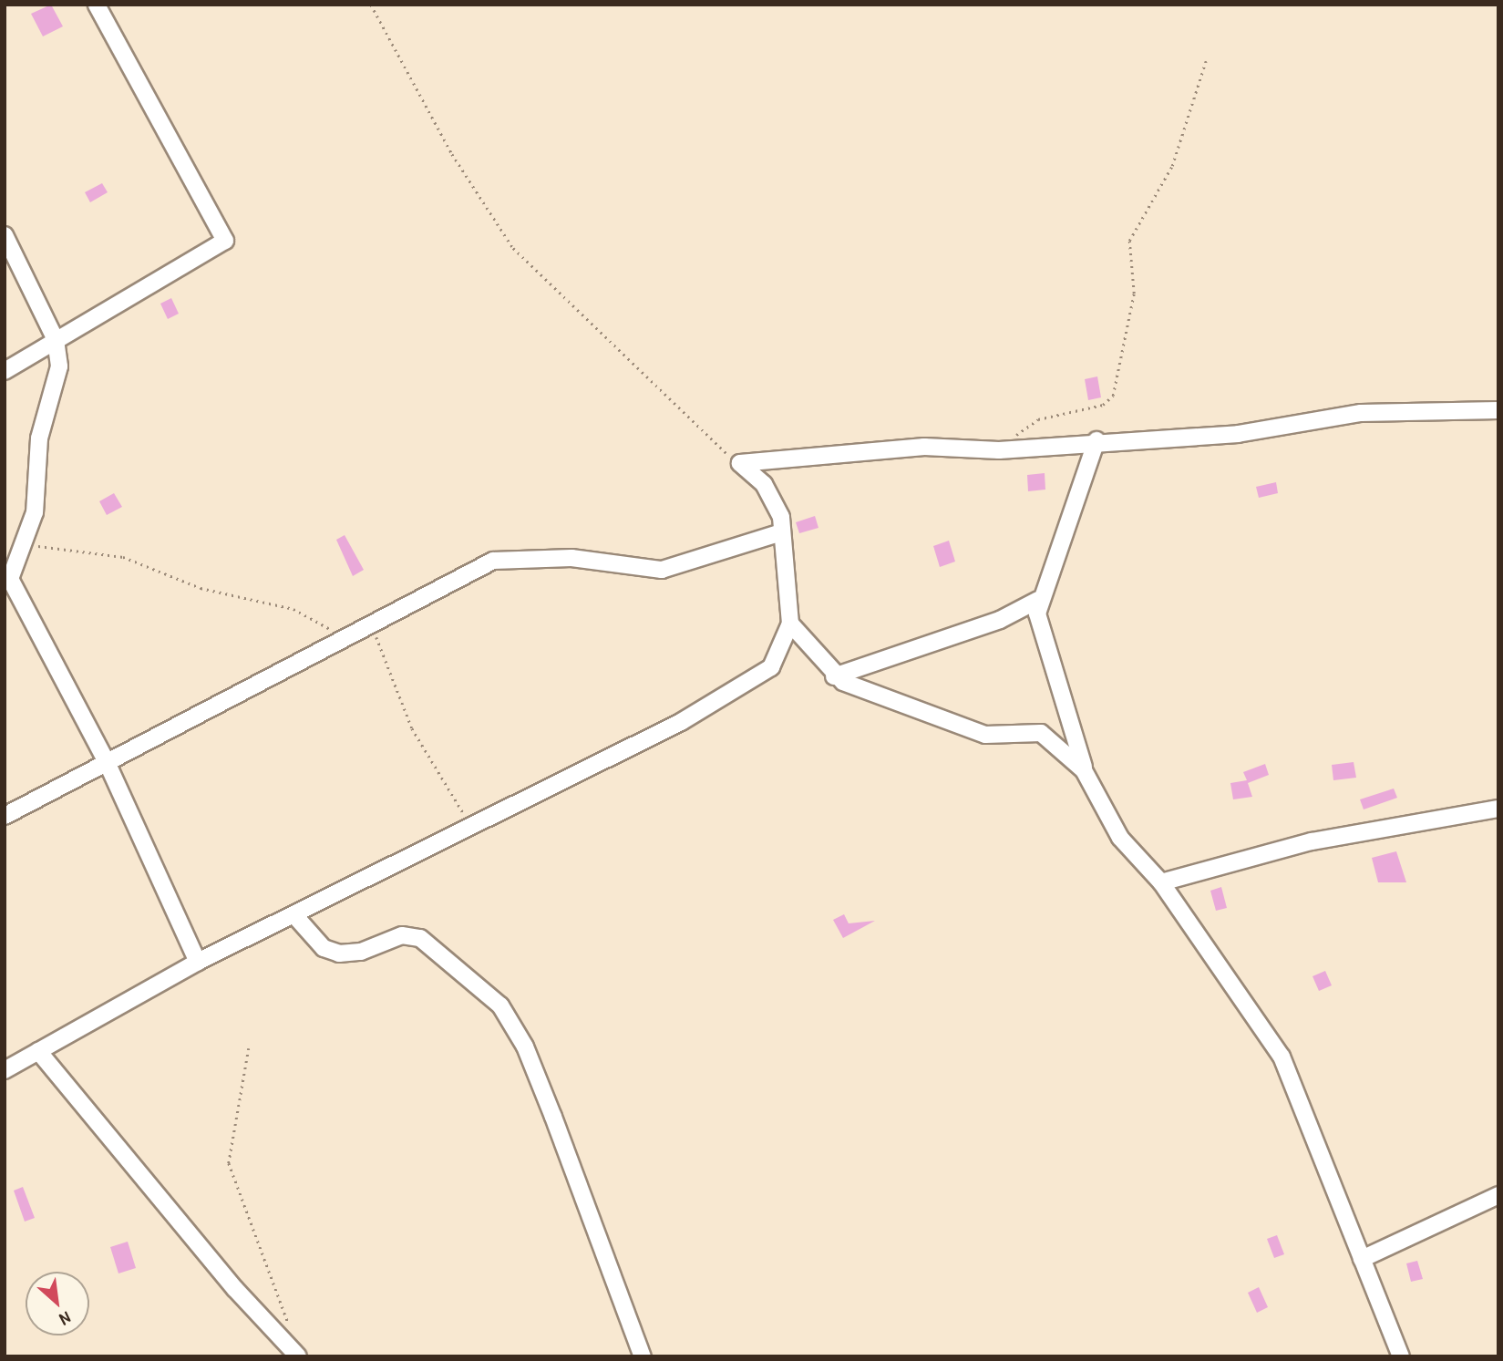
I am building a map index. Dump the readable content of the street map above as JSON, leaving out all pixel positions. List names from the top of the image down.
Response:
{
  "north": "bottom right"
}
